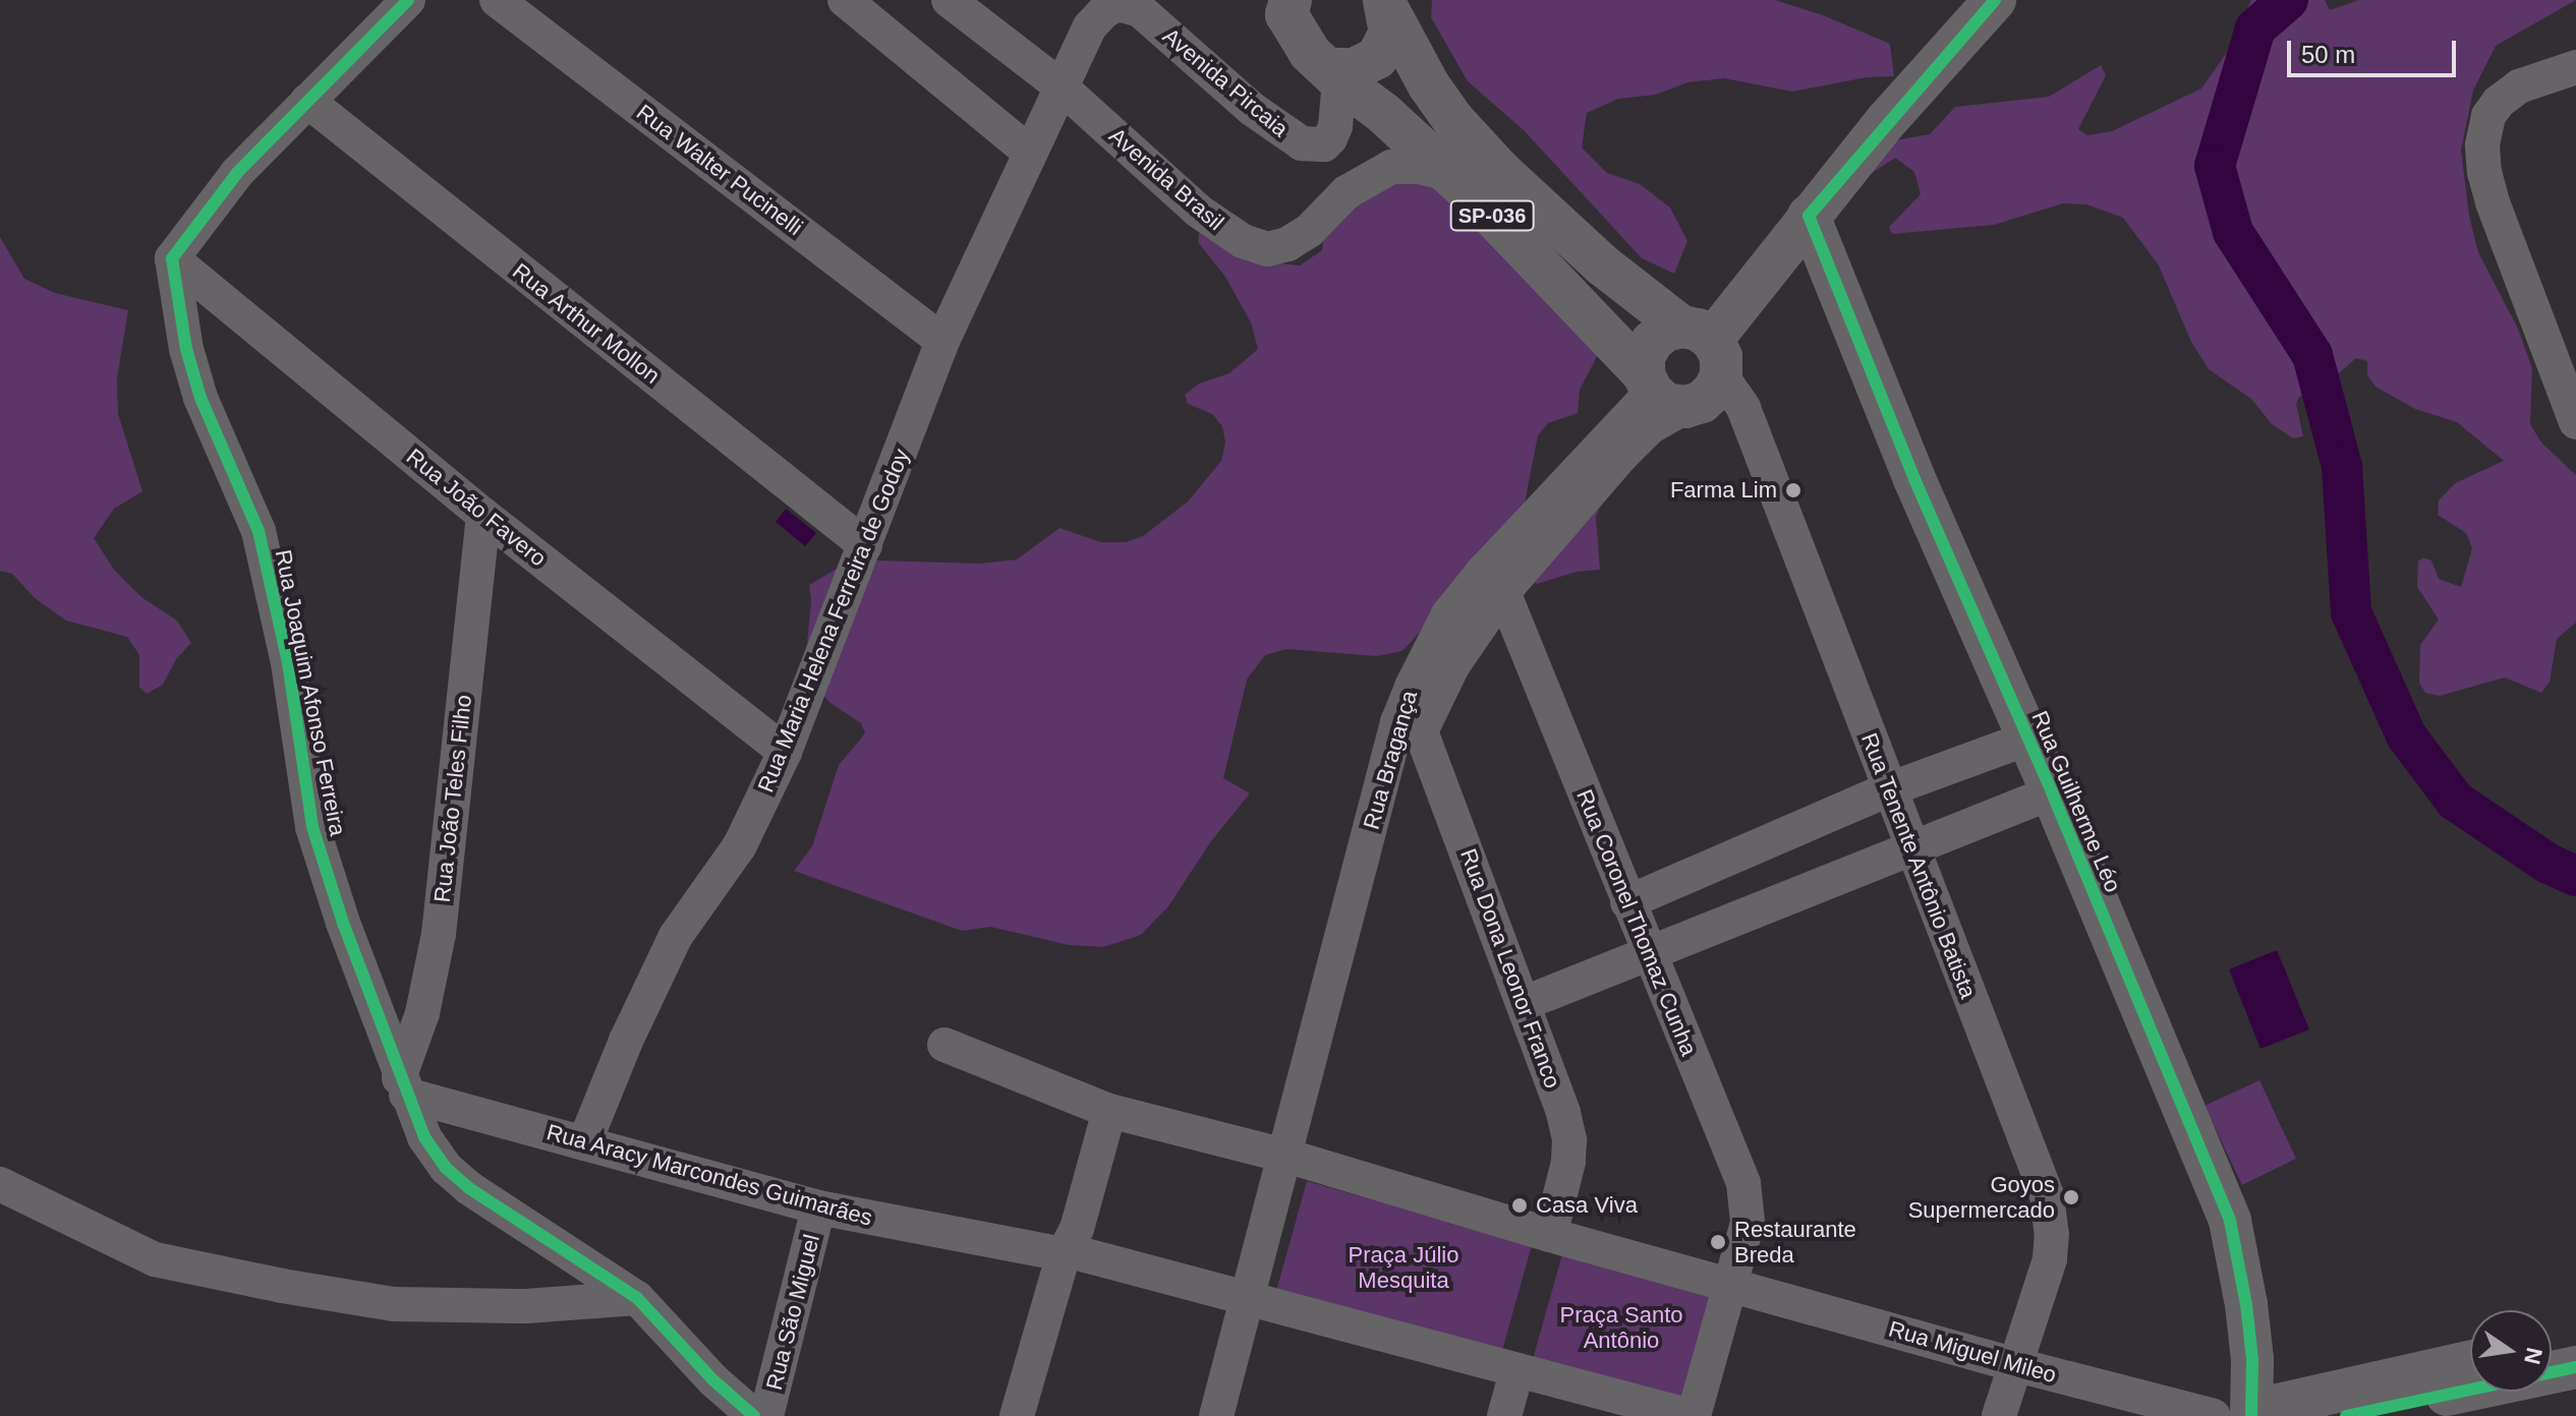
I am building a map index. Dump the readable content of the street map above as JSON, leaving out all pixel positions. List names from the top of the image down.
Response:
{
  "streets": {
    "main road": ["SP-036", "Rua Guilherme Léo"],
    "street": [
      "Avenida Pircaia",
      "Rua Walter Pucinelli",
      "Avenida Brasil",
      "Rua Arthur Mollon",
      "Rua João Favero",
      "Rua Maria Helena Ferreira de Godoy",
      "Rua Joaquim Afonso Ferreira",
      "Rua Bragança",
      "Rua João Teles Filho",
      "Rua Tenente Antônio Batista",
      "Rua Coronel Thomaz Cunha",
      "Rua Dona Leonor Franco",
      "Rua Aracy Marcondes Guimarães",
      "Rua São Miguel",
      "Rua Miguel Mileo"
    ]
  },
  "crossings": [
    ["Avenida Pircaia", "Avenida Brasil"],
    ["Avenida Pircaia", "SP-036"],
    ["Avenida Pircaia", "Rua Maria Helena Ferreira de Godoy"],
    ["Rua Walter Pucinelli", "Rua Maria Helena Ferreira de Godoy"],
    ["Avenida Brasil", "SP-036"],
    ["Avenida Brasil", "Rua Maria Helena Ferreira de Godoy"],
    ["SP-036", "Rua Bragança"],
    ["SP-036", "Rua Tenente Antônio Batista"],
    ["Rua Arthur Mollon", "Rua Maria Helena Ferreira de Godoy"],
    ["Rua João Favero", "Rua Maria Helena Ferreira de Godoy"],
    ["Rua João Favero", "Rua Joaquim Afonso Ferreira"],
    ["Rua João Favero", "Rua João Teles Filho"],
    ["Rua Maria Helena Ferreira de Godoy", "Rua Aracy Marcondes Guimarães"],
    ["Rua Joaquim Afonso Ferreira", "Rua João Teles Filho"],
    ["Rua Joaquim Afonso Ferreira", "Rua Aracy Marcondes Guimarães"],
    ["Rua Bragança", "Rua Coronel Thomaz Cunha"],
    ["Rua Bragança", "Rua Dona Leonor Franco"],
    ["Rua João Teles Filho", "Rua Aracy Marcondes Guimarães"],
    ["Rua Guilherme Léo", "Rua Miguel Mileo"],
    ["Rua Tenente Antônio Batista", "Rua Miguel Mileo"],
    ["Rua Coronel Thomaz Cunha", "Rua Miguel Mileo"],
    ["Rua Aracy Marcondes Guimarães", "Rua São Miguel"]
  ],
  "parks": ["Praça Júlio Mesquita", "Praça Santo Antônio"],
  "places": [
    "Farma Lim",
    "Goyos Supermercado",
    "Casa Viva",
    "Restaurante Breda"
  ],
  "scale_bar": "50 m",
  "north": "right"
}
